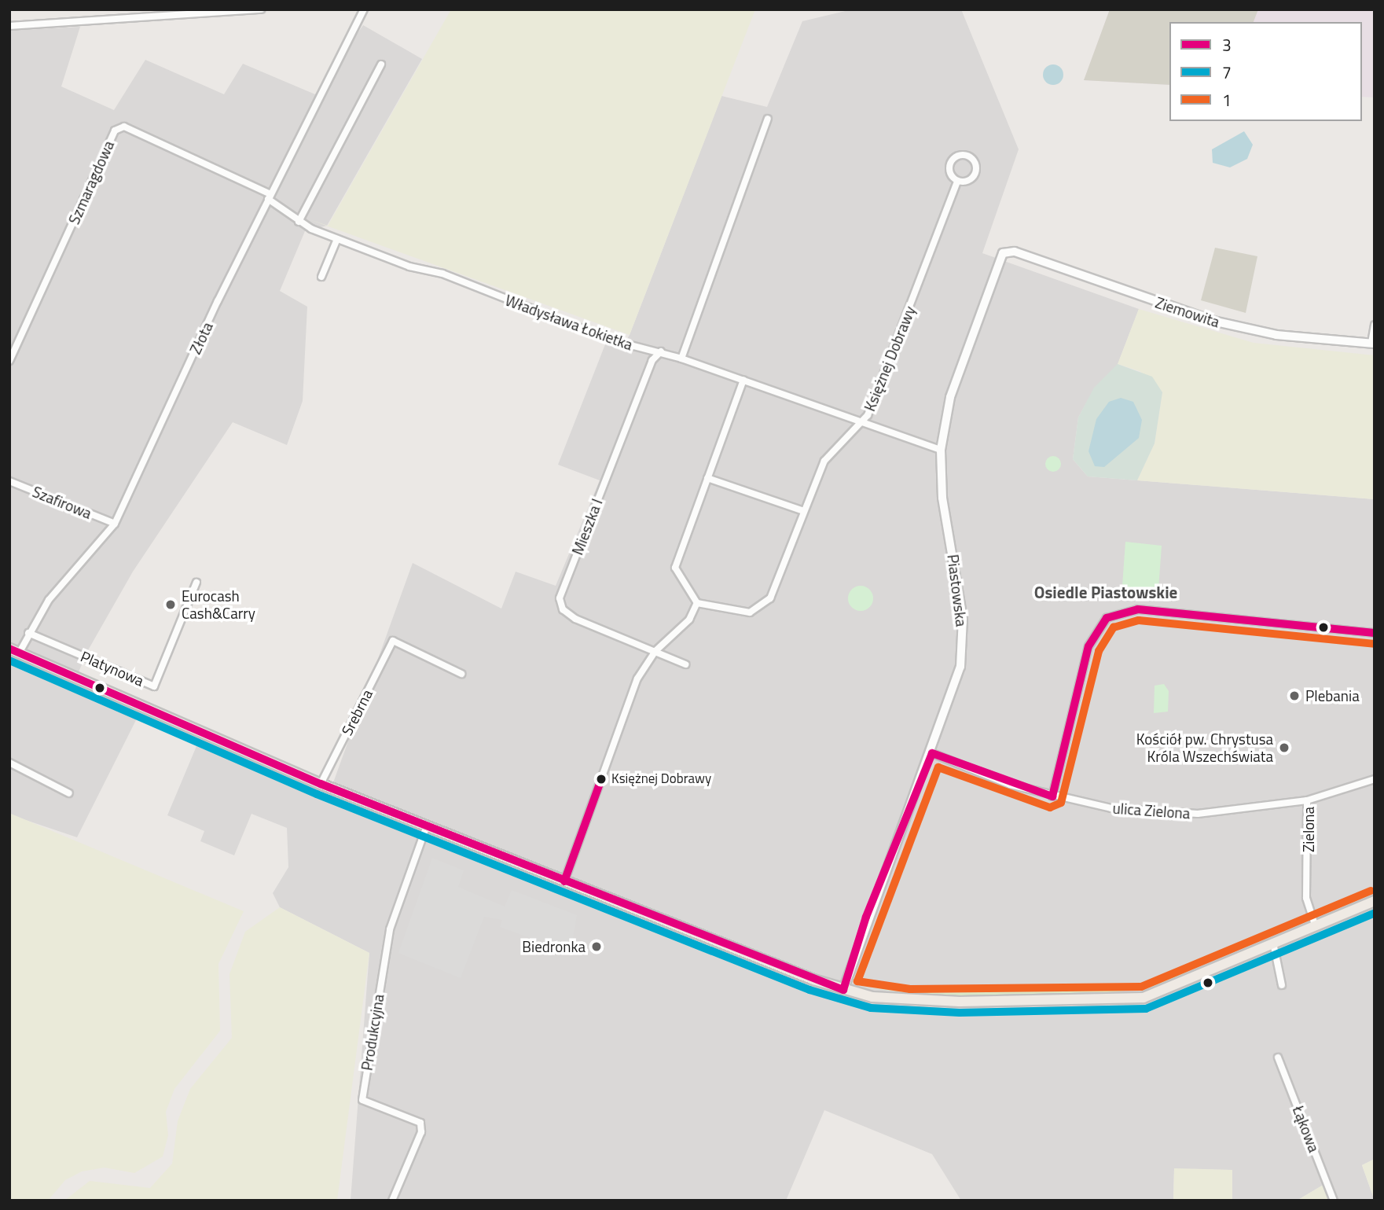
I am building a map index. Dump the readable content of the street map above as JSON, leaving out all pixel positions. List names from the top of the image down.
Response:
{
  "streets": {
    "street": [
      "Szmaragdowa",
      "Ziemowita",
      "Władysława Łokietka",
      "Złota",
      "Księżnej Dobrawy",
      "Szafirowa",
      "Mieszka I",
      "Piastowska",
      "Platynowa",
      "Srebrna",
      "ulica Zielona",
      "Zielona",
      "Produkcyjna",
      "Łąkowa"
    ]
  },
  "crossings": [
    ["Szmaragdowa", "Władysława Łokietka"],
    ["Szmaragdowa", "Złota"],
    ["Ziemowita", "Piastowska"],
    ["Władysława Łokietka", "Złota"],
    ["Władysława Łokietka", "Księżnej Dobrawy"],
    ["Władysława Łokietka", "Mieszka I"],
    ["Władysława Łokietka", "Piastowska"],
    ["Złota", "Szafirowa"],
    ["Złota", "Platynowa"],
    ["Piastowska", "ulica Zielona"],
    ["ulica Zielona", "Zielona"]
  ],
  "districts": ["Osiedle Piastowskie"],
  "places": [
    "Eurocash Cash&Carry",
    "Plebania",
    "Kościół pw. Chrystusa Króla Wszechświata",
    "Księżnej Dobrawy",
    "Biedronka"
  ],
  "lines": ["transit line 3", "transit line 1", "transit line 7"],
  "legend": ["3", "7", "1"]
}
